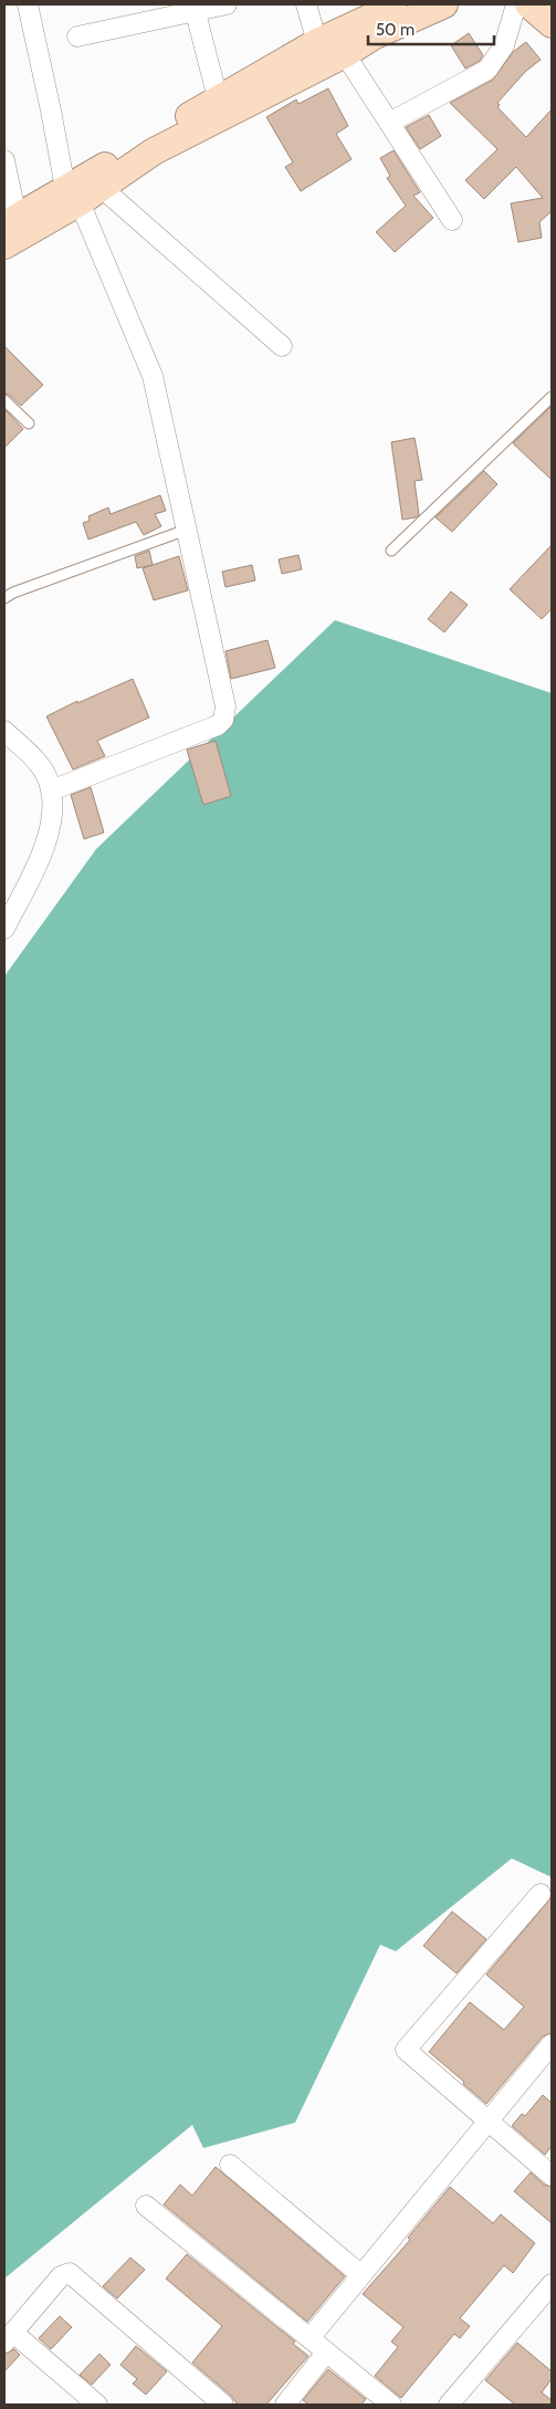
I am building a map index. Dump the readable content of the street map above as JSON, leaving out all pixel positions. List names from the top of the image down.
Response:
{
  "scale_bar": "50 m"
}
